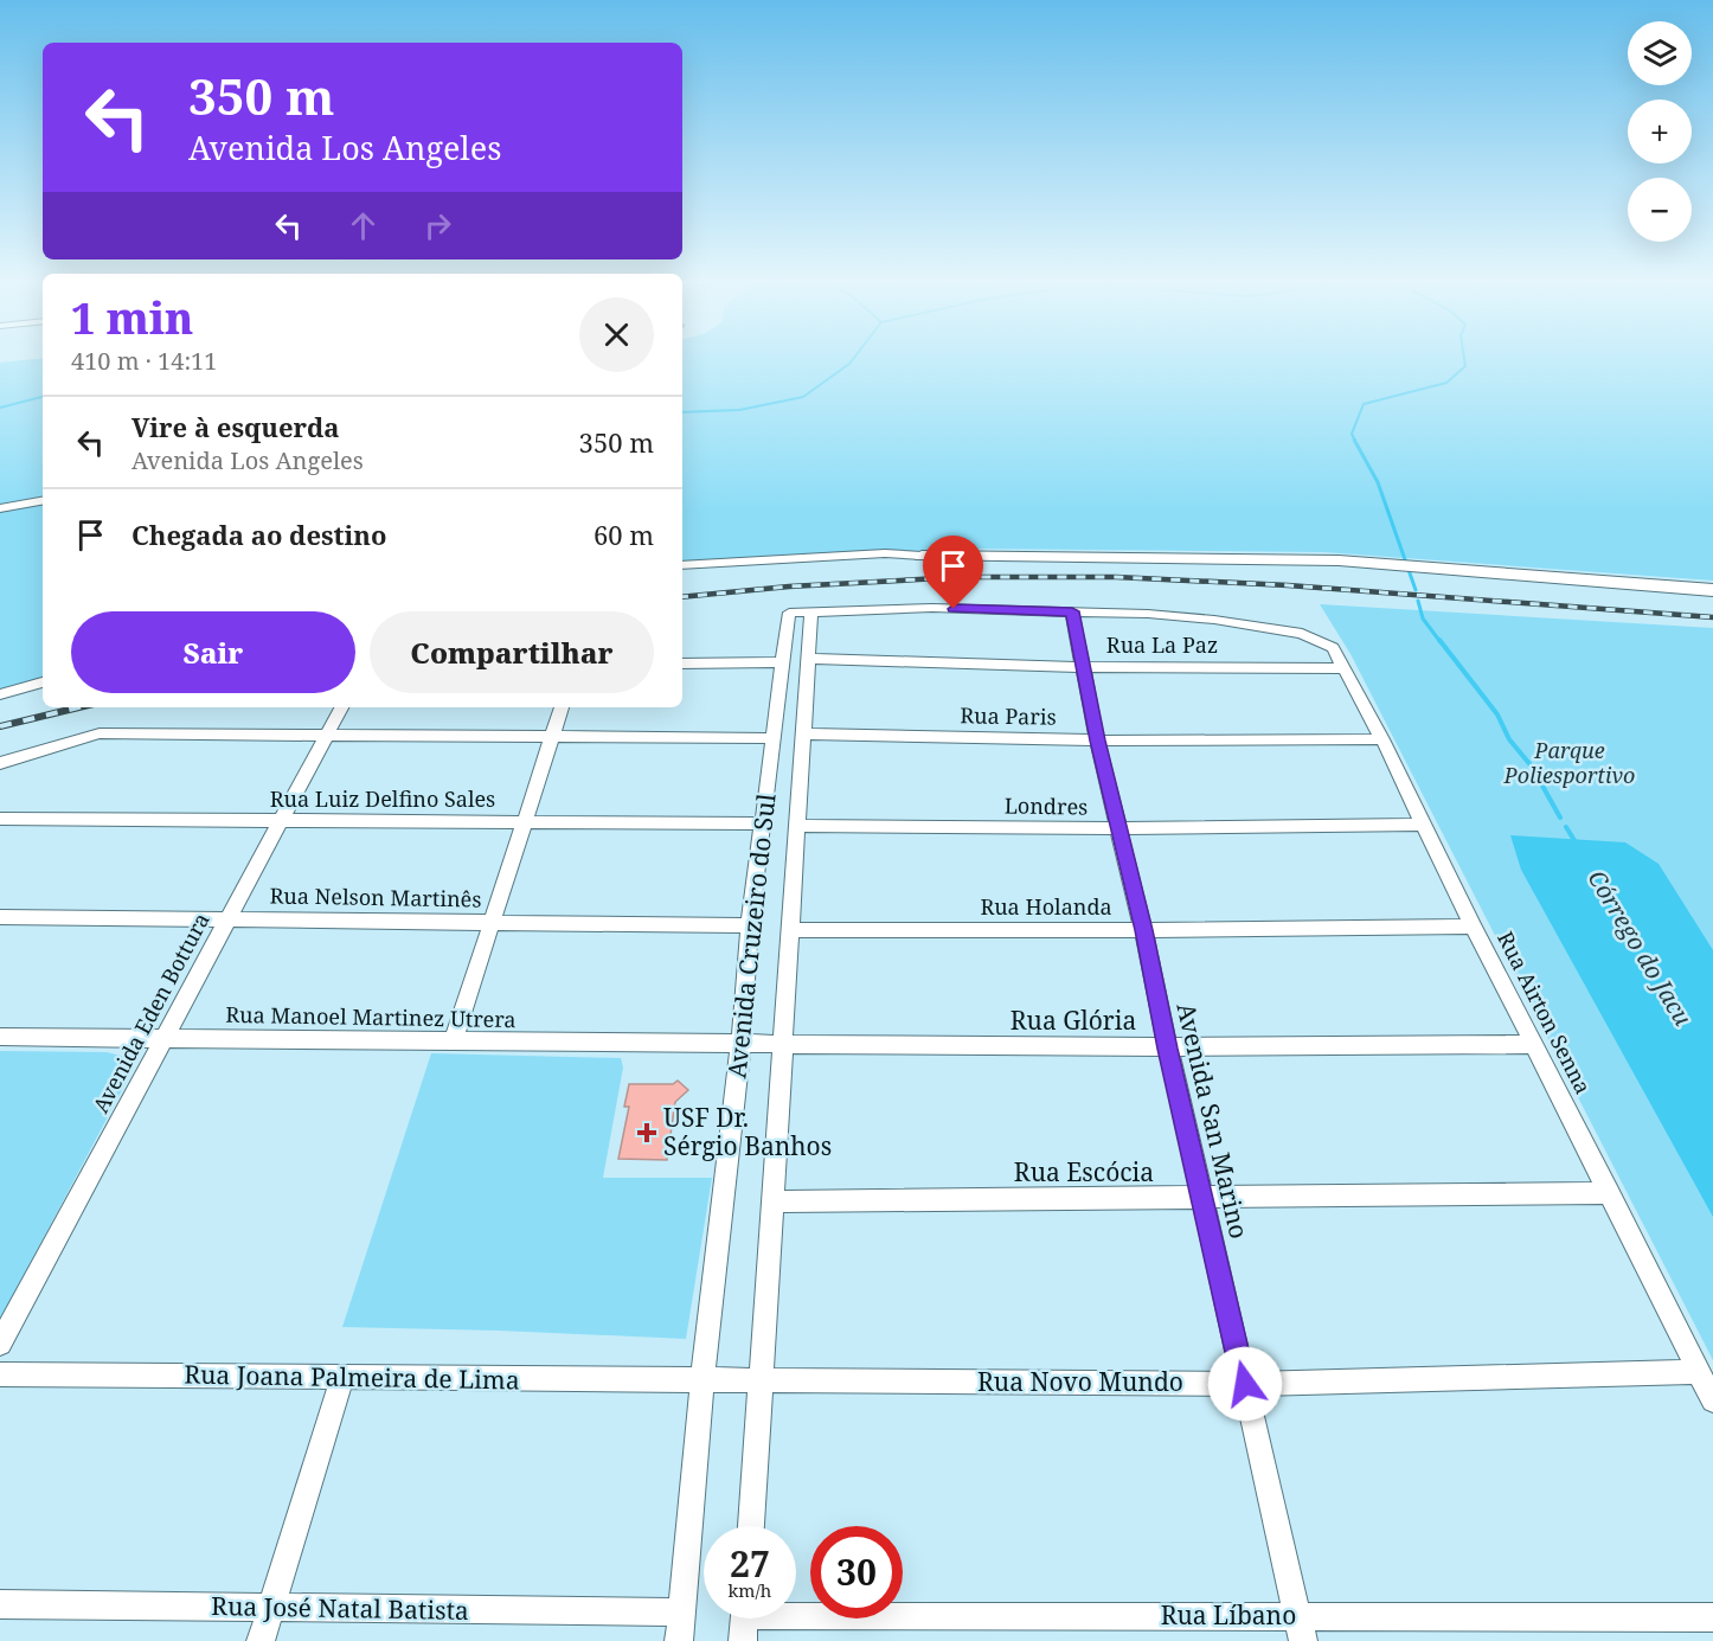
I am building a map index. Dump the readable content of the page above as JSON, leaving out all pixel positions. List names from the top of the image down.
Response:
{
  "streets": {
    "street": [
      "Rua La Paz",
      "Rua Paris",
      "Rua Luiz Delfino Sales",
      "Londres",
      "Rua Nelson Martinês",
      "Rua Holanda",
      "Avenida Cruzeiro do Sul",
      "Avenida Eden Bottura",
      "Rua Airton Senna",
      "Rua Manoel Martinez Utrera",
      "Rua Glória",
      "Avenida San Marino",
      "Rua Escócia",
      "Rua Joana Palmeira de Lima",
      "Rua Novo Mundo",
      "Rua José Natal Batista",
      "Rua Líbano"
    ]
  },
  "crossings": [
    ["Rua La Paz", "Avenida Cruzeiro do Sul"],
    ["Rua La Paz", "Rua Airton Senna"],
    ["Rua La Paz", "Avenida San Marino"],
    ["Rua Paris", "Avenida Cruzeiro do Sul"],
    ["Rua Paris", "Rua Airton Senna"],
    ["Rua Paris", "Avenida San Marino"],
    ["Rua Luiz Delfino Sales", "Avenida Cruzeiro do Sul"],
    ["Rua Luiz Delfino Sales", "Avenida Eden Bottura"],
    ["Londres", "Avenida Cruzeiro do Sul"],
    ["Londres", "Rua Airton Senna"],
    ["Londres", "Avenida San Marino"],
    ["Rua Nelson Martinês", "Avenida Cruzeiro do Sul"],
    ["Rua Nelson Martinês", "Avenida Eden Bottura"],
    ["Rua Holanda", "Avenida Cruzeiro do Sul"],
    ["Rua Holanda", "Rua Airton Senna"],
    ["Rua Holanda", "Avenida San Marino"],
    ["Avenida Cruzeiro do Sul", "Rua Manoel Martinez Utrera"],
    ["Avenida Cruzeiro do Sul", "Rua Glória"],
    ["Avenida Cruzeiro do Sul", "Rua Escócia"],
    ["Avenida Cruzeiro do Sul", "Rua Joana Palmeira de Lima"],
    ["Avenida Cruzeiro do Sul", "Rua Novo Mundo"],
    ["Avenida Cruzeiro do Sul", "Rua José Natal Batista"],
    ["Avenida Eden Bottura", "Rua Manoel Martinez Utrera"],
    ["Rua Airton Senna", "Rua Glória"],
    ["Rua Airton Senna", "Avenida San Marino"],
    ["Rua Airton Senna", "Rua Escócia"],
    ["Rua Airton Senna", "Rua Novo Mundo"],
    ["Rua Manoel Martinez Utrera", "Rua Glória"],
    ["Rua Glória", "Avenida San Marino"],
    ["Avenida San Marino", "Rua Escócia"],
    ["Avenida San Marino", "Rua Novo Mundo"],
    ["Avenida San Marino", "Rua Líbano"],
    ["Rua Joana Palmeira de Lima", "Rua Novo Mundo"]
  ],
  "water": ["Córrego do Jacu"],
  "parks": ["Parque Poliesportivo"],
  "places": {
    "health": ["USF Dr. Sérgio Banhos"]
  },
  "page": {
    "map_buttons": ["+", "−"],
    "turn": ["350 m", "Avenida Los Angeles"],
    "heading": ["1 min", "410 m · 14:11"],
    "list": [
      {
        "name": "Vire à esquerda",
        "note": "Avenida Los Angeles",
        "value": "350 m"
      },
      {
        "name": "Chegada ao destino",
        "value": "60 m"
      }
    ],
    "buttons": ["Sair", "Compartilhar"],
    "speed": "27 km/h",
    "limit": "30"
  }
}
